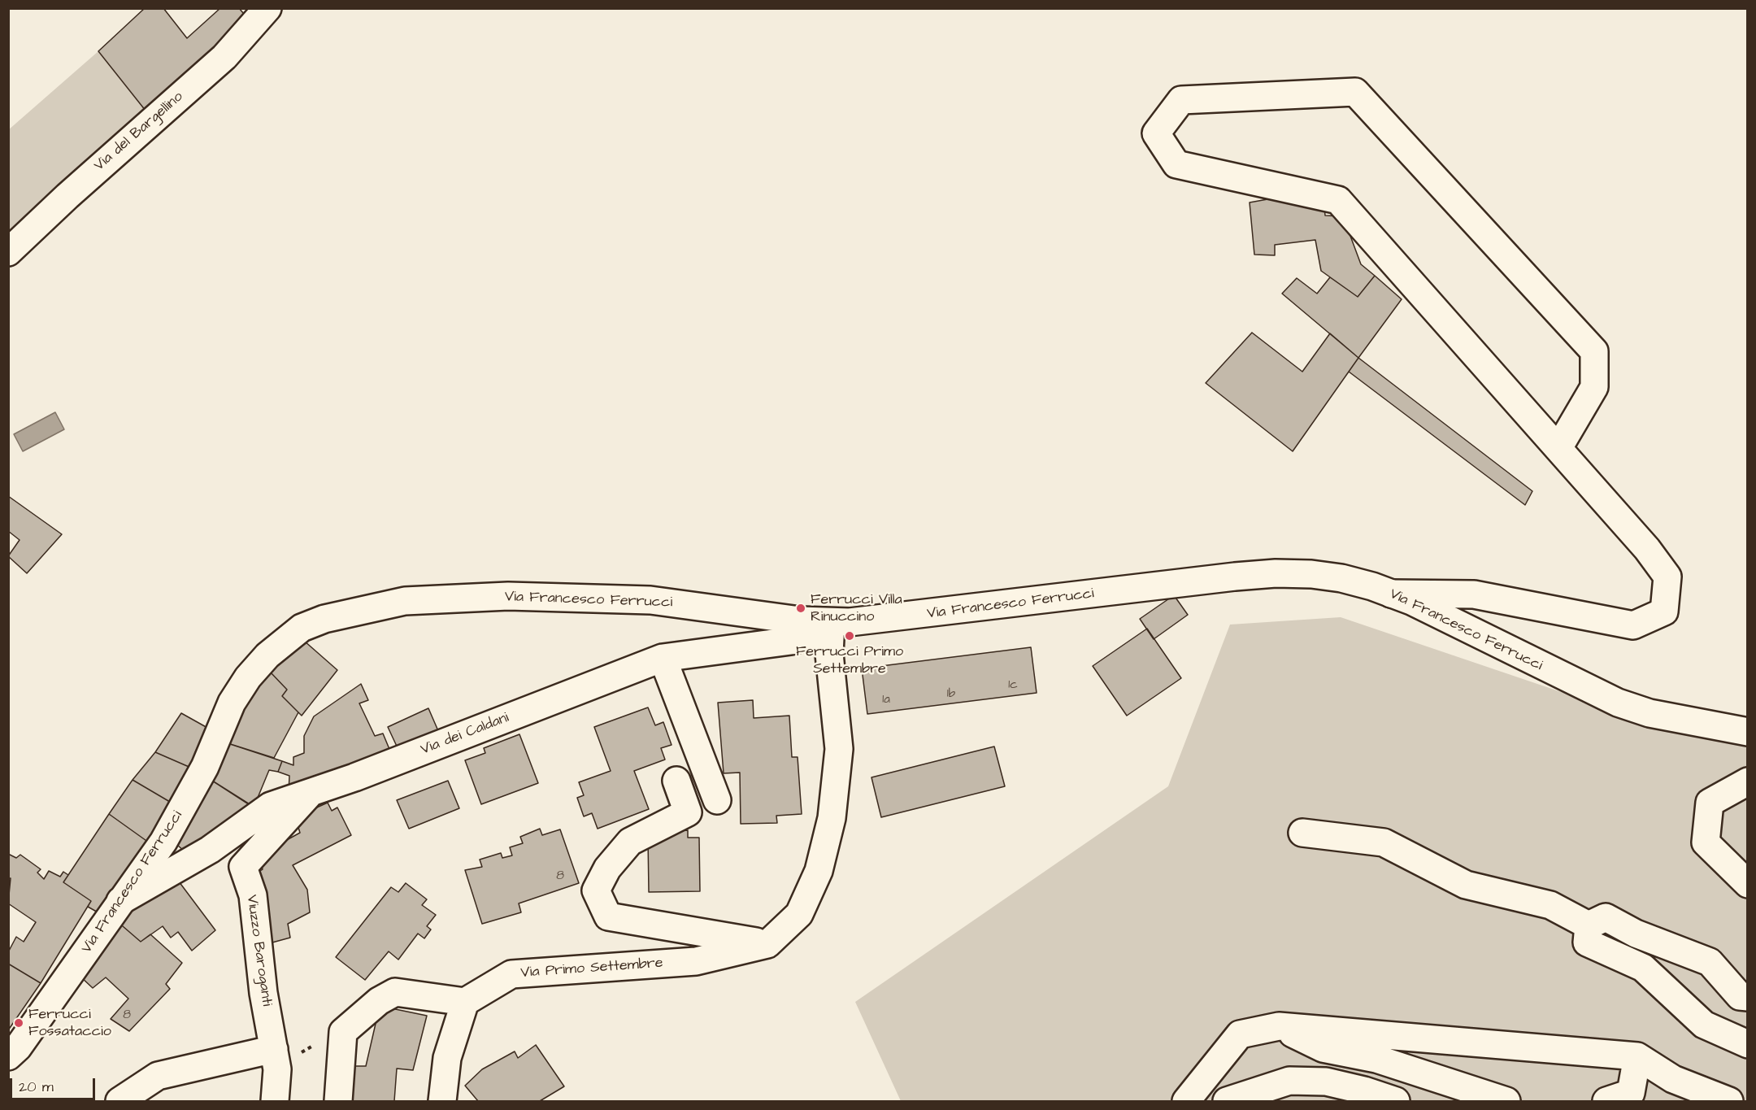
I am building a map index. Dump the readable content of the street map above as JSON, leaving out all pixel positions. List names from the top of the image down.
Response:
{
  "streets": {
    "street": [
      "Via del Bargellino",
      "Via Francesco Ferrucci",
      "Via dei Caldani",
      "Viuzzo Baroganti",
      "Via Primo Settembre"
    ]
  },
  "crossings": [
    ["Via Francesco Ferrucci", "Via dei Caldani"],
    ["Via dei Caldani", "Viuzzo Baroganti"]
  ],
  "places": ["Ferrucci Villa Rinuccino", "Ferrucci Primo Settembre", "Ferrucci Fossataccio"],
  "house_numbers": [
    "1c",
    "1b",
    "1a",
    "8",
    "8"
  ],
  "scale_bar": "20 m"
}
